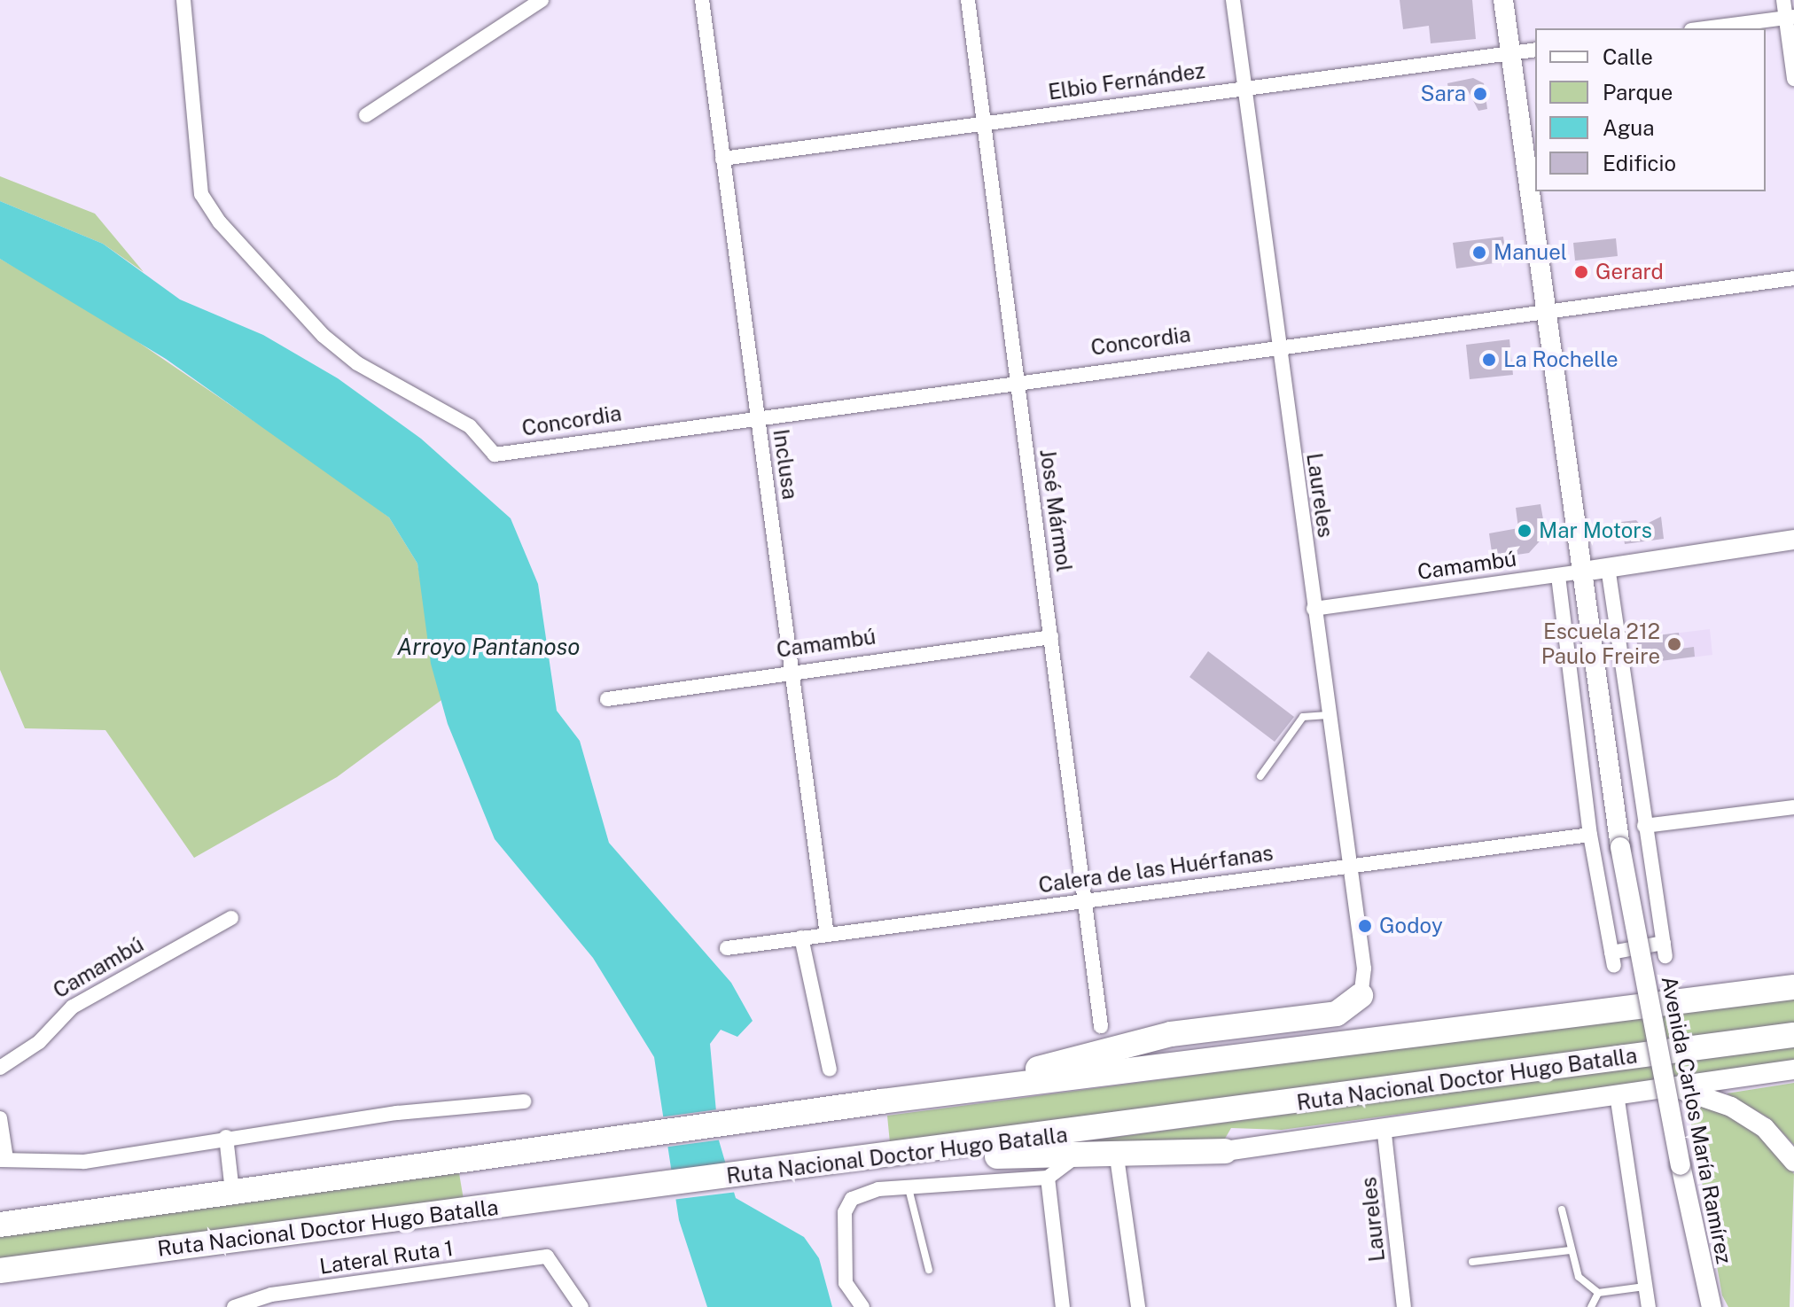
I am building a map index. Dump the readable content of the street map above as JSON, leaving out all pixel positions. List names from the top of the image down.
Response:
{
  "streets": {
    "highway": ["Ruta Nacional Doctor Hugo Batalla"],
    "main road": ["Camambú", "Avenida Carlos María Ramírez"],
    "street": [
      "Elbio Fernández",
      "Concordia",
      "Inclusa",
      "Laureles",
      "José Mármol",
      "Calera de las Huérfanas",
      "Lateral Ruta 1"
    ]
  },
  "crossings": [
    ["Elbio Fernández", "Inclusa"],
    ["Elbio Fernández", "Laureles"],
    ["Elbio Fernández", "José Mármol"],
    ["Elbio Fernández", "Avenida Carlos María Ramírez"],
    ["Concordia", "Inclusa"],
    ["Concordia", "Laureles"],
    ["Concordia", "José Mármol"],
    ["Concordia", "Avenida Carlos María Ramírez"],
    ["Inclusa", "Camambú"],
    ["Inclusa", "Calera de las Huérfanas"],
    ["Laureles", "Camambú"],
    ["Laureles", "Calera de las Huérfanas"],
    ["José Mármol", "Camambú"],
    ["José Mármol", "Calera de las Huérfanas"],
    ["Camambú", "Avenida Carlos María Ramírez"]
  ],
  "water": ["Arroyo Pantanoso"],
  "places": [
    "Sara",
    "Manuel",
    "Gerard",
    "La Rochelle",
    "Mar Motors",
    "Escuela 212 Paulo Freire",
    "Godoy"
  ],
  "legend": [
    "Calle",
    "Parque",
    "Agua",
    "Edificio"
  ]
}
